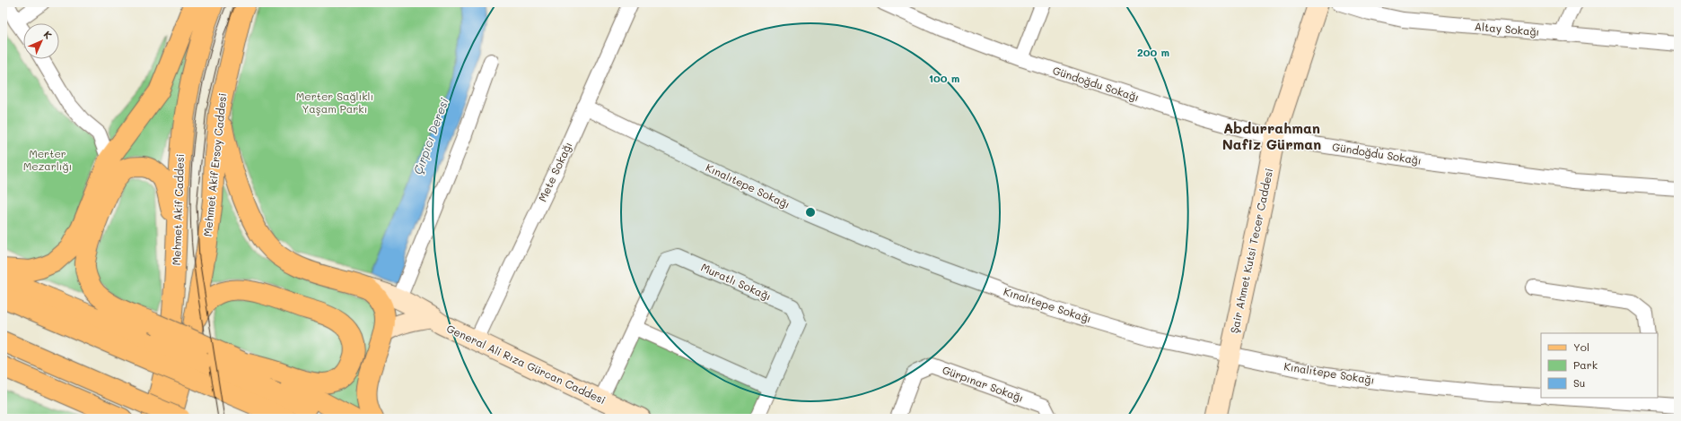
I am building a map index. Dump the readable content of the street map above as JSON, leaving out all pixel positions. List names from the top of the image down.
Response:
{
  "streets": {
    "main road": [
      "Mehmet Akif Ersoy Caddesi",
      "Mehmet Akif Caddesi",
      "Şair Ahmet Kutsi Tecer Caddesi",
      "General Ali Rıza Gürcan Caddesi"
    ],
    "street": [
      "Altay Sokağı",
      "Gündoğdu Sokağı",
      "Mete Sokağı",
      "Kınalıtepe Sokağı",
      "Muratlı Sokağı",
      "Gürpınar Sokağı"
    ]
  },
  "crossings": [
    ["Gündoğdu Sokağı", "Şair Ahmet Kutsi Tecer Caddesi"],
    ["Mete Sokağı", "Kınalıtepe Sokağı"],
    ["Mete Sokağı", "General Ali Rıza Gürcan Caddesi"],
    ["Kınalıtepe Sokağı", "Şair Ahmet Kutsi Tecer Caddesi"],
    ["Muratlı Sokağı", "General Ali Rıza Gürcan Caddesi"]
  ],
  "districts": ["Abdurrahman Nafiz Gürman"],
  "water": ["Çırpıcı Deresi"],
  "parks": ["Merter Sağlıklı Yaşam Parkı", "Merter Mezarlığı"],
  "legend": ["Yol", "Park", "Su"],
  "north": "top right",
  "rings": ["200 m", "100 m"]
}
